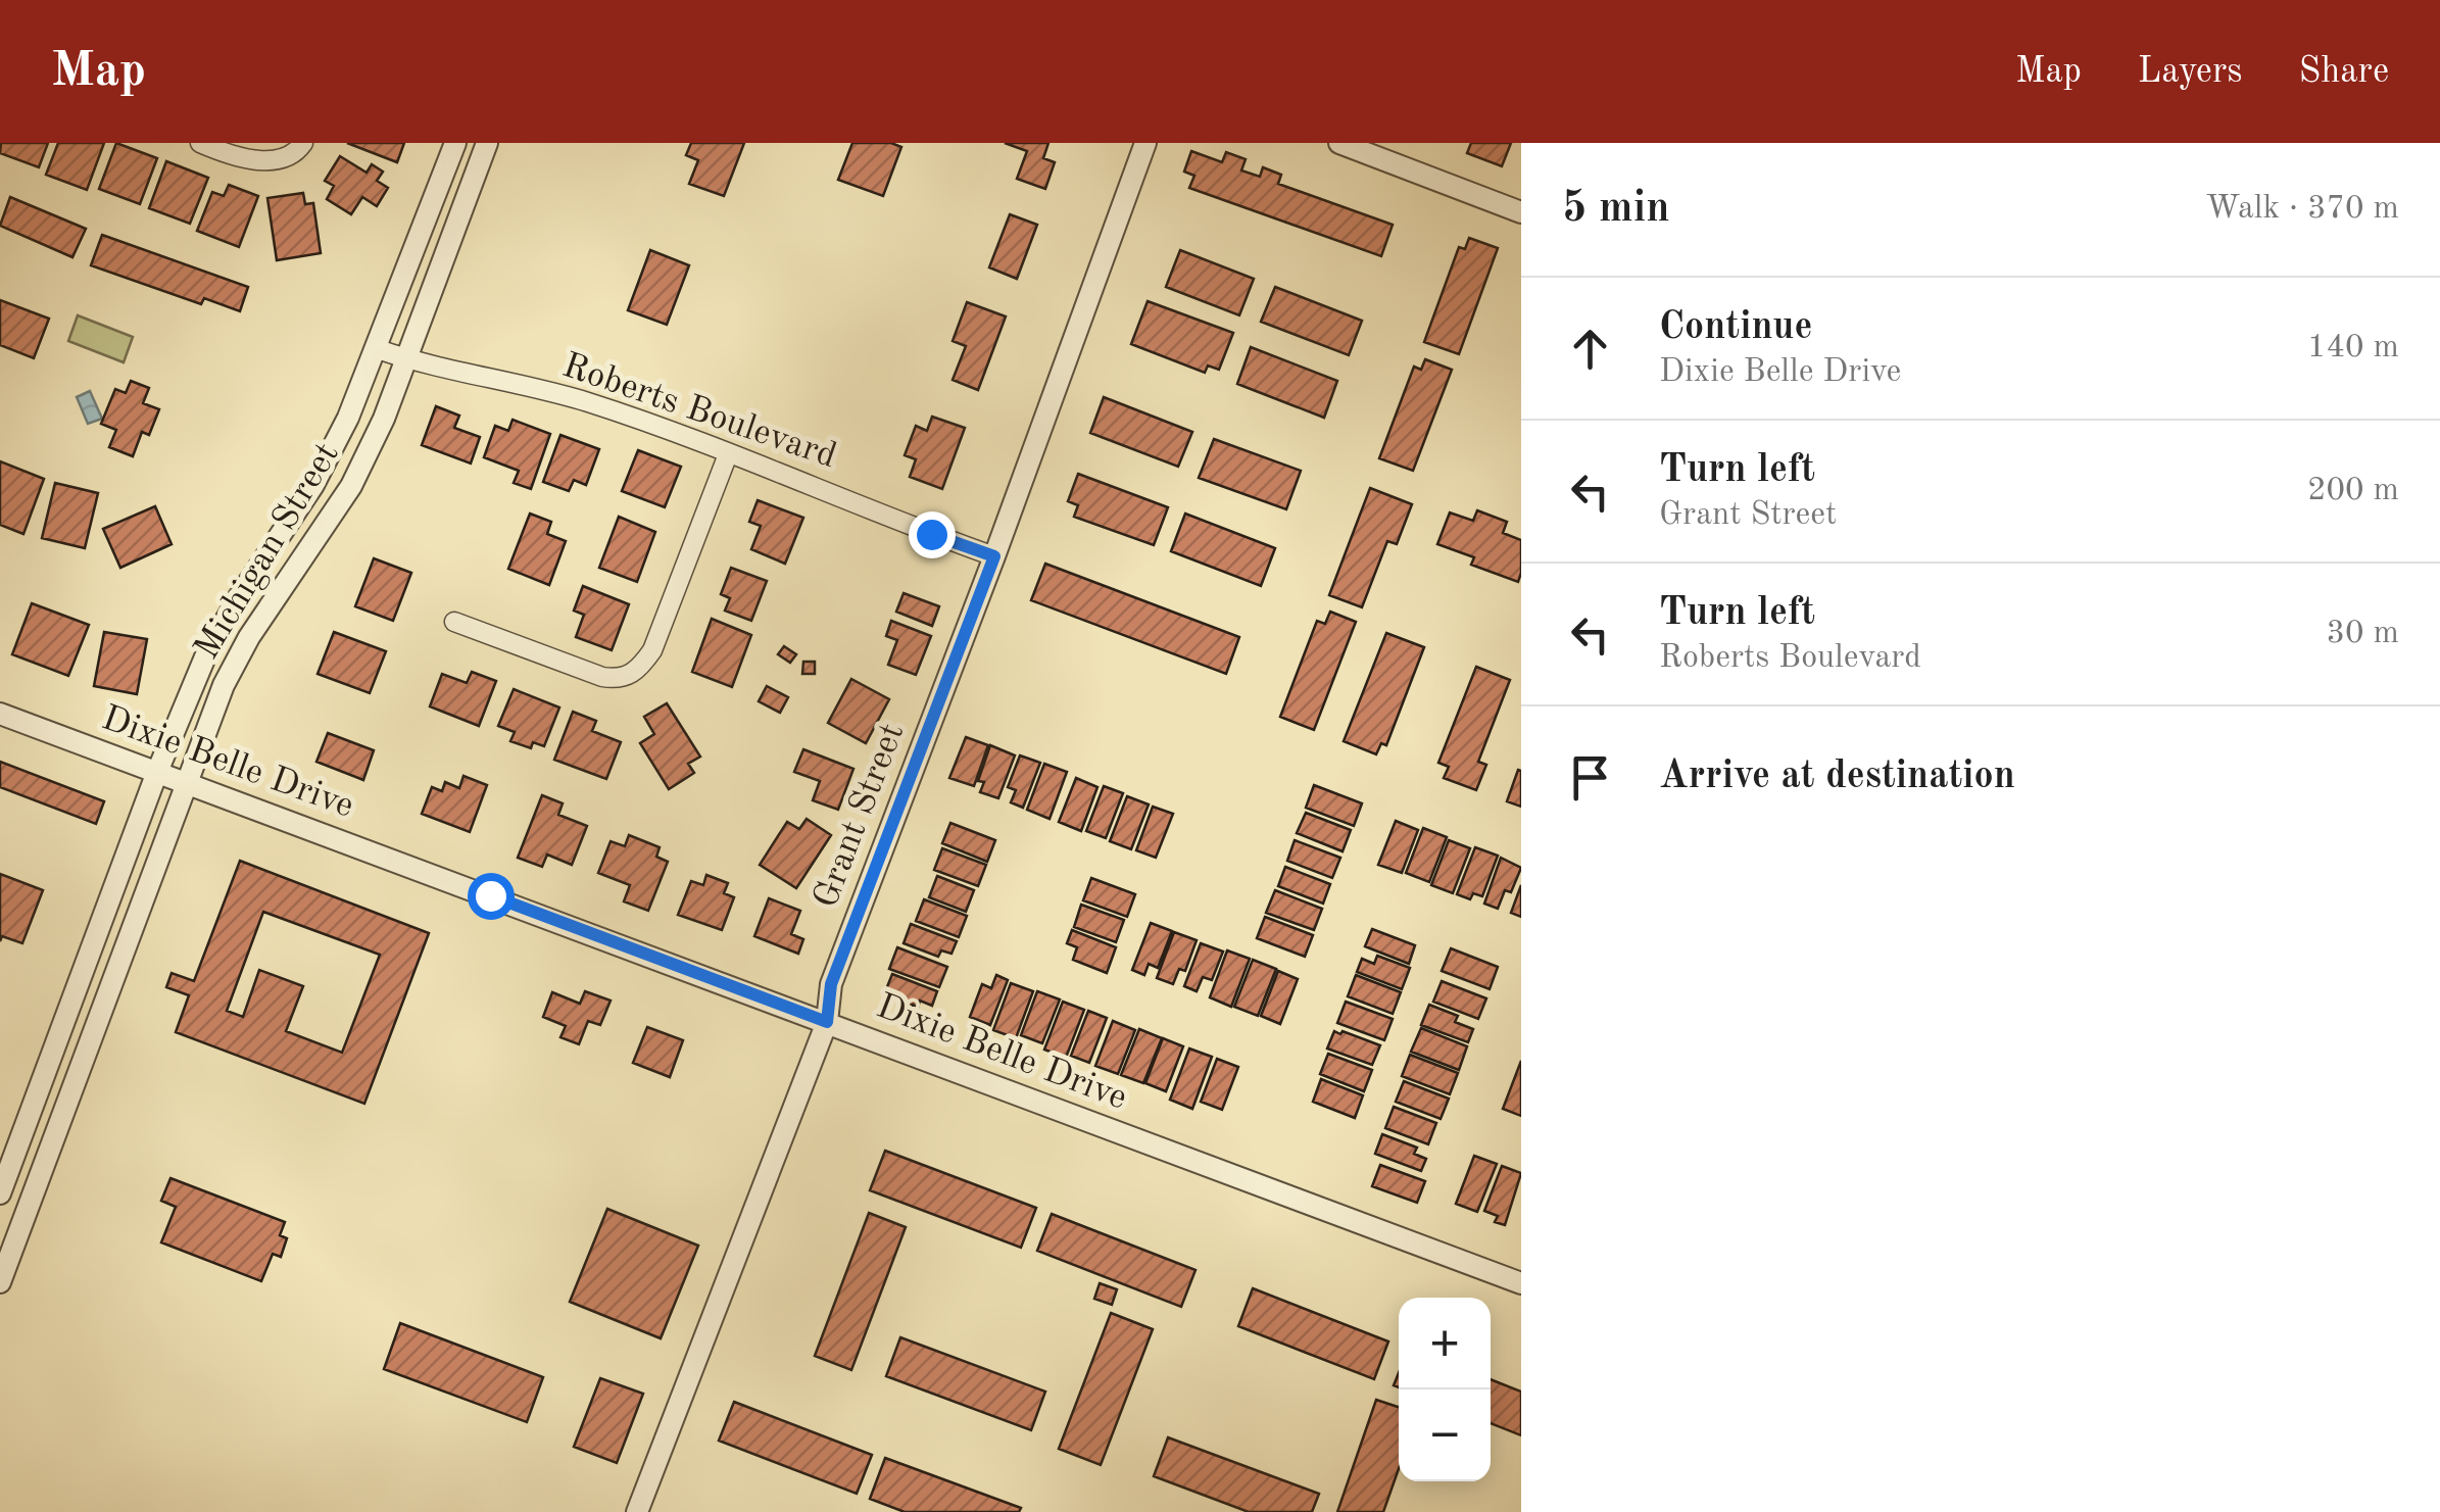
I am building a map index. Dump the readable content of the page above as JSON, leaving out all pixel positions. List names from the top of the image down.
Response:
{
  "streets": {
    "street": [
      "Roberts Boulevard",
      "Michigan Street",
      "Dixie Belle Drive",
      "Grant Street"
    ]
  },
  "crossings": [
    ["Roberts Boulevard", "Michigan Street"],
    ["Roberts Boulevard", "Grant Street"],
    ["Michigan Street", "Dixie Belle Drive"],
    ["Dixie Belle Drive", "Grant Street"]
  ],
  "page": {
    "header": "Map",
    "nav": ["Map", "Layers", "Share"],
    "heading": ["5 min", "Walk · 370 m"],
    "list": [
      ["Continue", "Dixie Belle Drive", "140 m"],
      ["Turn left", "Grant Street", "200 m"],
      ["Turn left", "Roberts Boulevard", "30 m"],
      "Arrive at destination"
    ],
    "map_buttons": ["+", "−"]
  }
}
